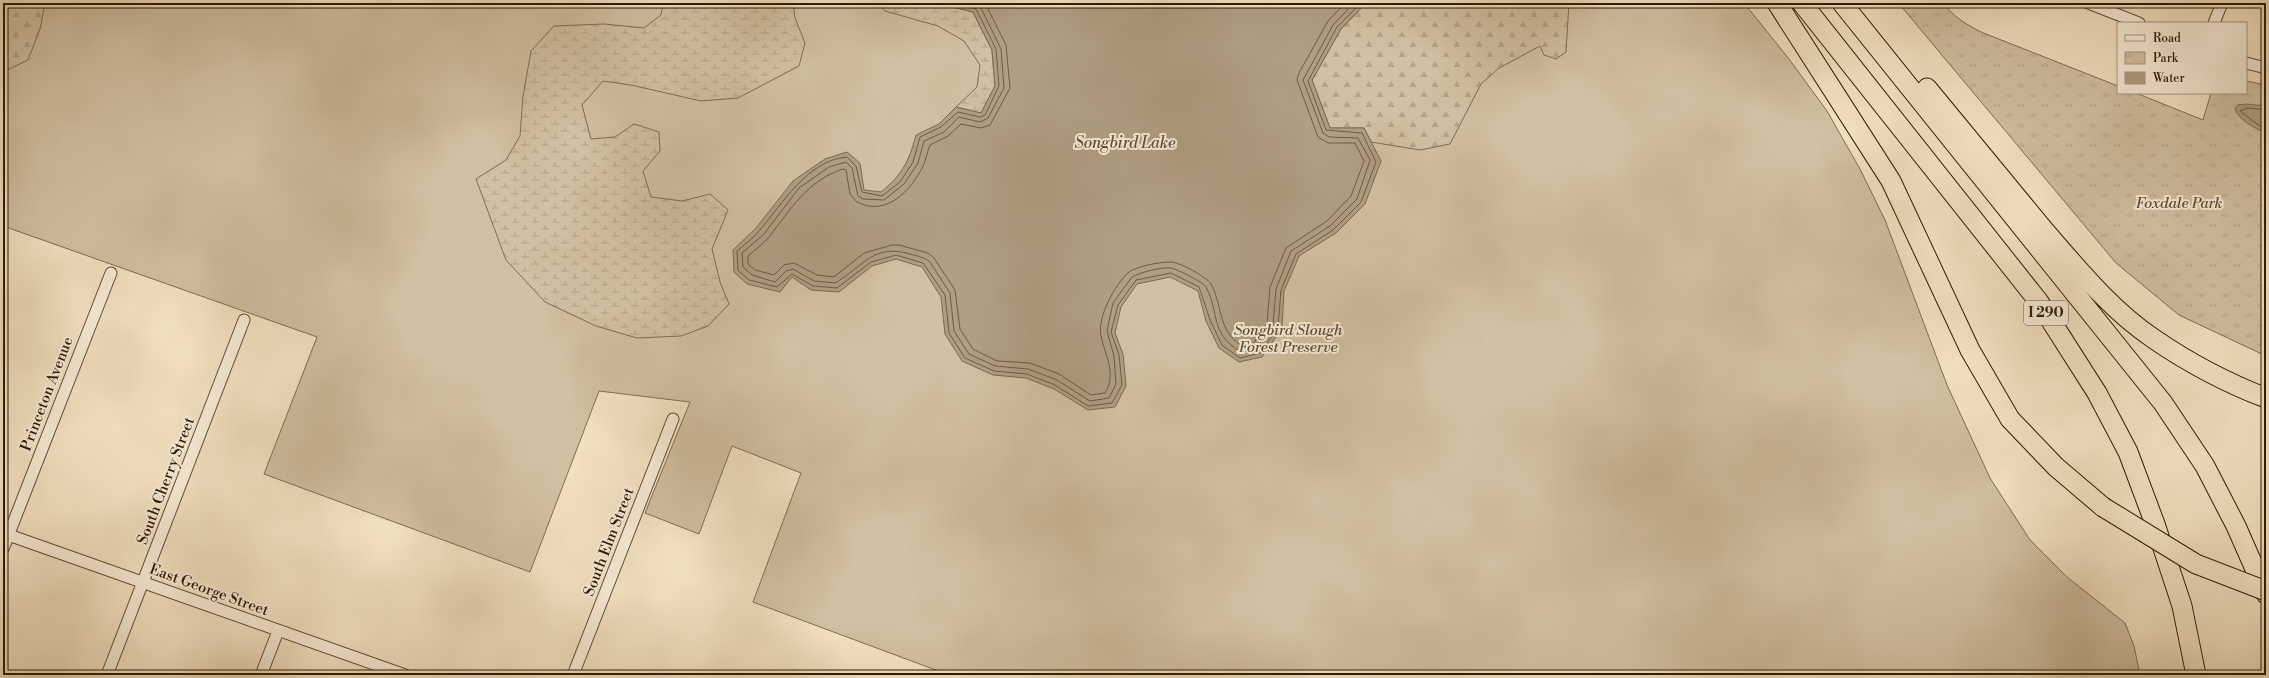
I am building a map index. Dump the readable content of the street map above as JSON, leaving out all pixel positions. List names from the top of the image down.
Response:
{
  "streets": {
    "highway": ["I 290"],
    "street": [
      "Princeton Avenue",
      "South Cherry Street",
      "South Elm Street",
      "East George Street"
    ]
  },
  "crossings": [
    ["Princeton Avenue", "East George Street"],
    ["South Cherry Street", "East George Street"]
  ],
  "water": ["Songbird Lake"],
  "parks": ["Foxdale Park", "Songbird Slough Forest Preserve"],
  "legend": ["Road", "Park", "Water"]
}
